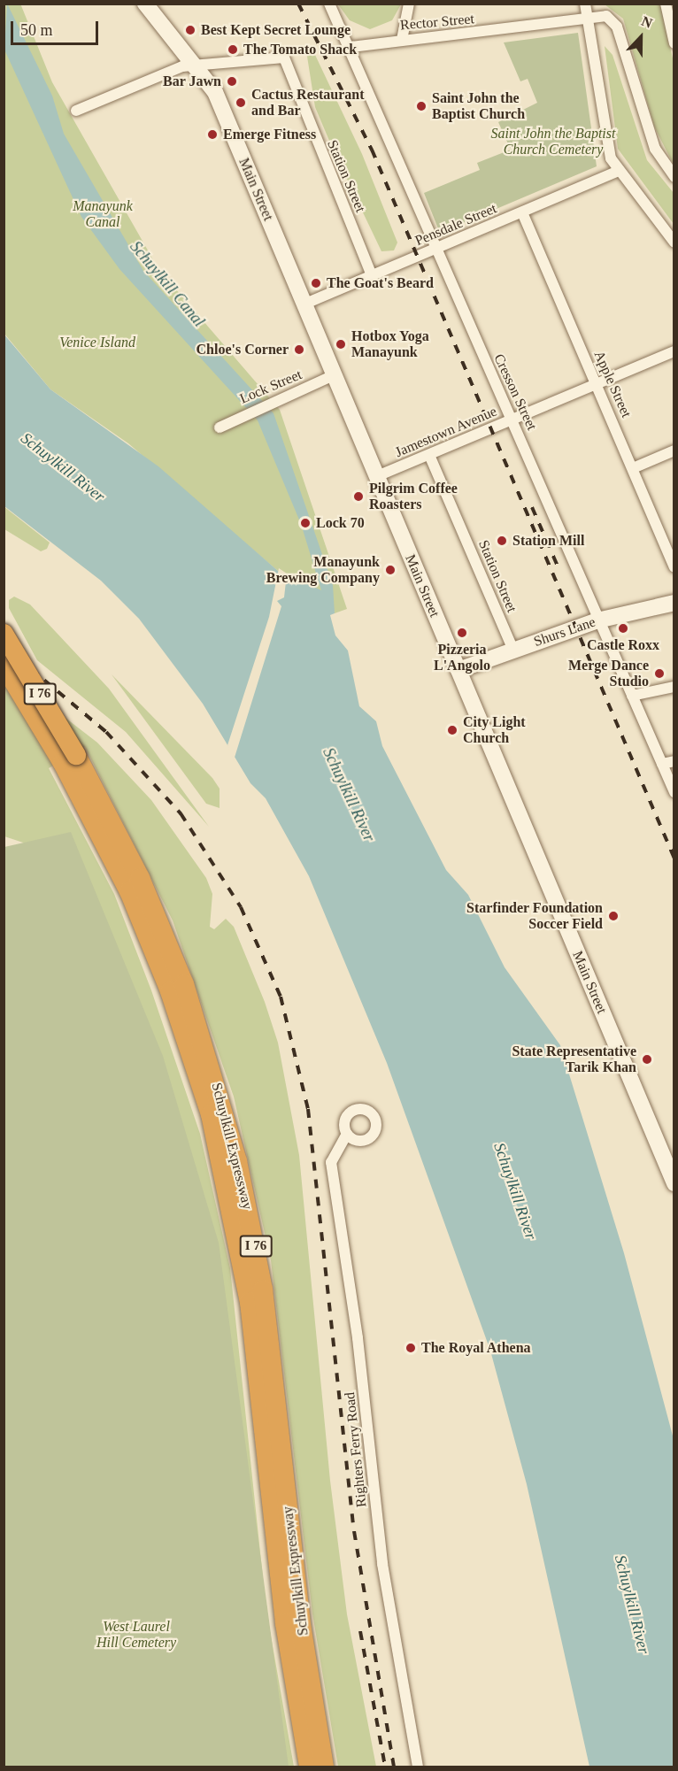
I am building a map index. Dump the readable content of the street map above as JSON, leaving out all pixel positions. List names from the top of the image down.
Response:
{
  "streets": {
    "highway": ["I 76", "Schuylkill Expressway"],
    "street": [
      "Rector Street",
      "Station Street",
      "Main Street",
      "Pensdale Street",
      "Apple Street",
      "Lock Street",
      "Cresson Street",
      "Jamestown Avenue",
      "Shurs Lane",
      "Righters Ferry Road"
    ]
  },
  "crossings": [
    ["Rector Street", "Cresson Street"],
    ["Station Street", "Main Street"],
    ["Station Street", "Pensdale Street"],
    ["Station Street", "Jamestown Avenue"],
    ["Station Street", "Shurs Lane"],
    ["Main Street", "Pensdale Street"],
    ["Main Street", "Lock Street"],
    ["Main Street", "Jamestown Avenue"],
    ["Main Street", "Shurs Lane"],
    ["Pensdale Street", "Apple Street"],
    ["Pensdale Street", "Cresson Street"],
    ["Apple Street", "Jamestown Avenue"],
    ["Cresson Street", "Jamestown Avenue"],
    ["Cresson Street", "Shurs Lane"]
  ],
  "water": ["Schuylkill Canal", "Schuylkill River"],
  "parks": [
    "Saint John the Baptist Church Cemetery",
    "Manayunk Canal",
    "Venice Island",
    "West Laurel Hill Cemetery"
  ],
  "places": [
    "Best Kept Secret Lounge",
    "The Tomato Shack",
    "Bar Jawn",
    "Cactus Restaurant and Bar",
    "Saint John the Baptist Church",
    "Emerge Fitness",
    "The Goat's Beard",
    "Hotbox Yoga Manayunk",
    "Chloe's Corner",
    "Pilgrim Coffee Roasters",
    "Lock 70",
    "Station Mill",
    "Manayunk Brewing Company",
    "Castle Roxx",
    "Pizzeria L'Angolo",
    "Merge Dance Studio",
    "City Light Church",
    "Starfinder Foundation Soccer Field",
    "State Representative Tarik Khan",
    "The Royal Athena"
  ],
  "scale_bar": "50 m",
  "north": "top"
}
